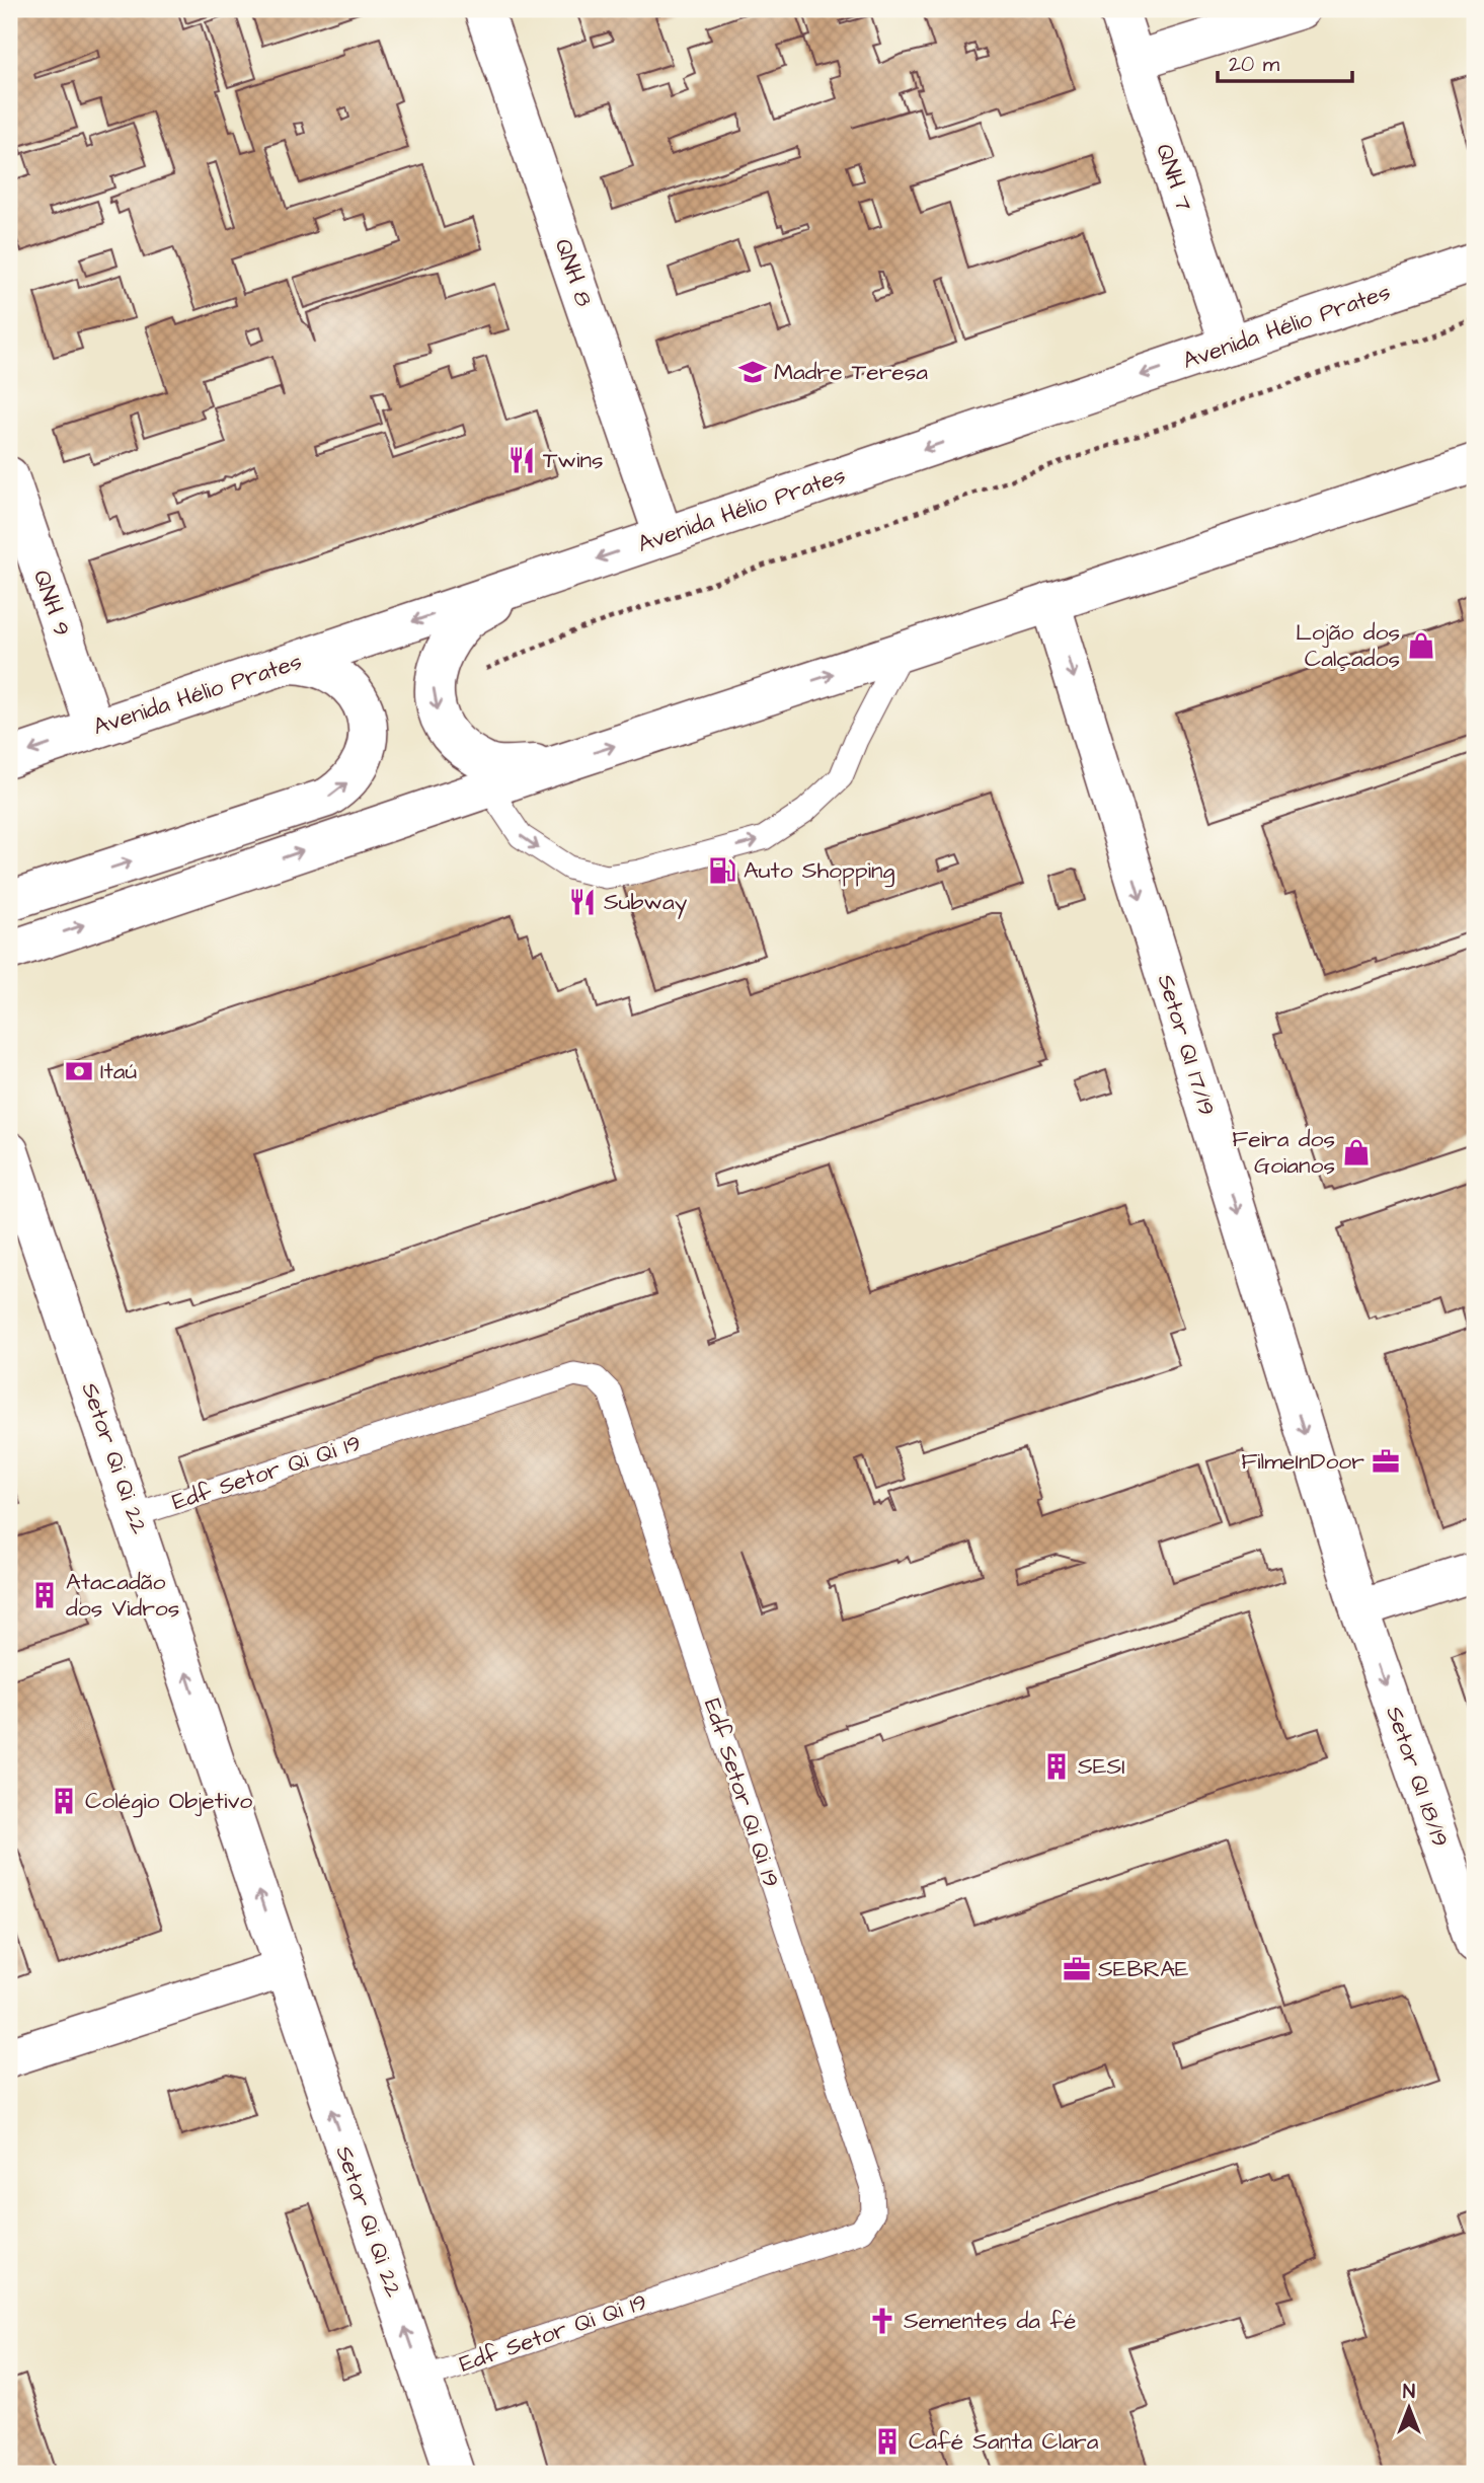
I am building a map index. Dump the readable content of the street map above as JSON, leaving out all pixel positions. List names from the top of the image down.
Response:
{
  "streets": {
    "street": [
      "QNH 7",
      "QNH 8",
      "Avenida Hélio Prates",
      "QNH 9",
      "Setor QI 17/19",
      "Setor Qi Qi 22",
      "Setor QI 18/19"
    ],
    "lane": ["Edf Setor Qi Qi 19"]
  },
  "crossings": [
    ["QNH 7", "Avenida Hélio Prates"],
    ["QNH 8", "Avenida Hélio Prates"],
    ["Avenida Hélio Prates", "QNH 9"],
    ["Setor QI 17/19", "Setor QI 18/19"],
    ["Setor Qi Qi 22", "Edf Setor Qi Qi 19"]
  ],
  "one_way": ["Setor QI 17/19", "Setor Qi Qi 22", "Setor QI 18/19"],
  "places": {
    "school or university": ["Madre Teresa"],
    "restaurant": ["Twins", "Subway"],
    "shop": ["Lojão dos Calçados", "Feira dos Goianos"],
    "fuel station": ["Auto Shopping"],
    "bank": ["Itaú"],
    "office": ["FilmeInDoor", "SEBRAE"],
    "building": [
      "Atacadão dos Vidros",
      "SESI",
      "Colégio Objetivo",
      "Café Santa Clara"
    ],
    "church": ["Sementes da fé"]
  },
  "scale_bar": "20 m",
  "north": "top"
}
